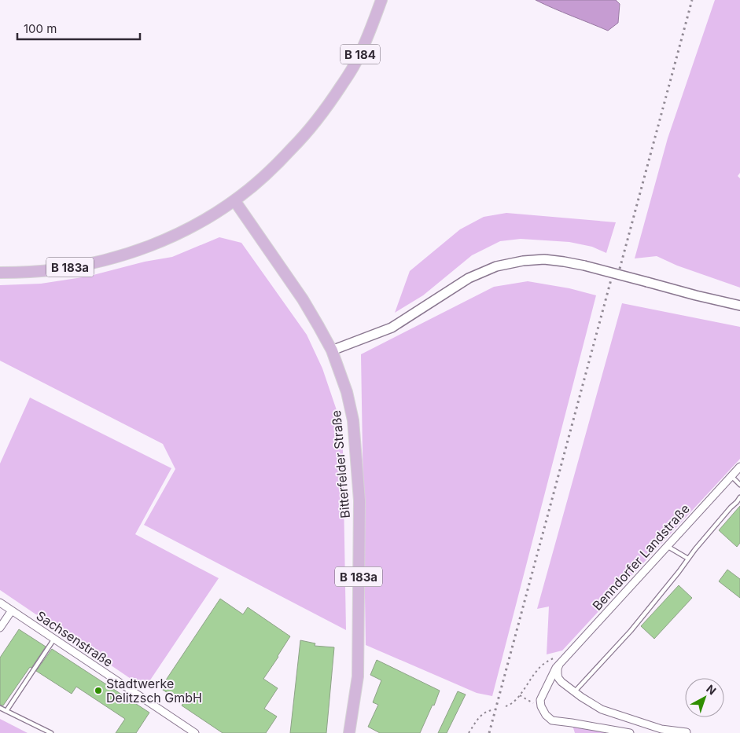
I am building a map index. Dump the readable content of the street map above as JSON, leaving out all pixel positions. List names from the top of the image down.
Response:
{
  "streets": {
    "main road": ["B 184", "B 183a", "Bitterfelder Straße"],
    "street": ["Benndorfer Landstraße", "Sachsenstraße"]
  },
  "crossings": [
    ["B 184", "B 183a"],
    ["B 184", "Bitterfelder Straße"],
    ["B 183a", "Bitterfelder Straße"]
  ],
  "places": ["Stadtwerke Delitzsch GmbH"],
  "scale_bar": "100 m",
  "north": "top right"
}
